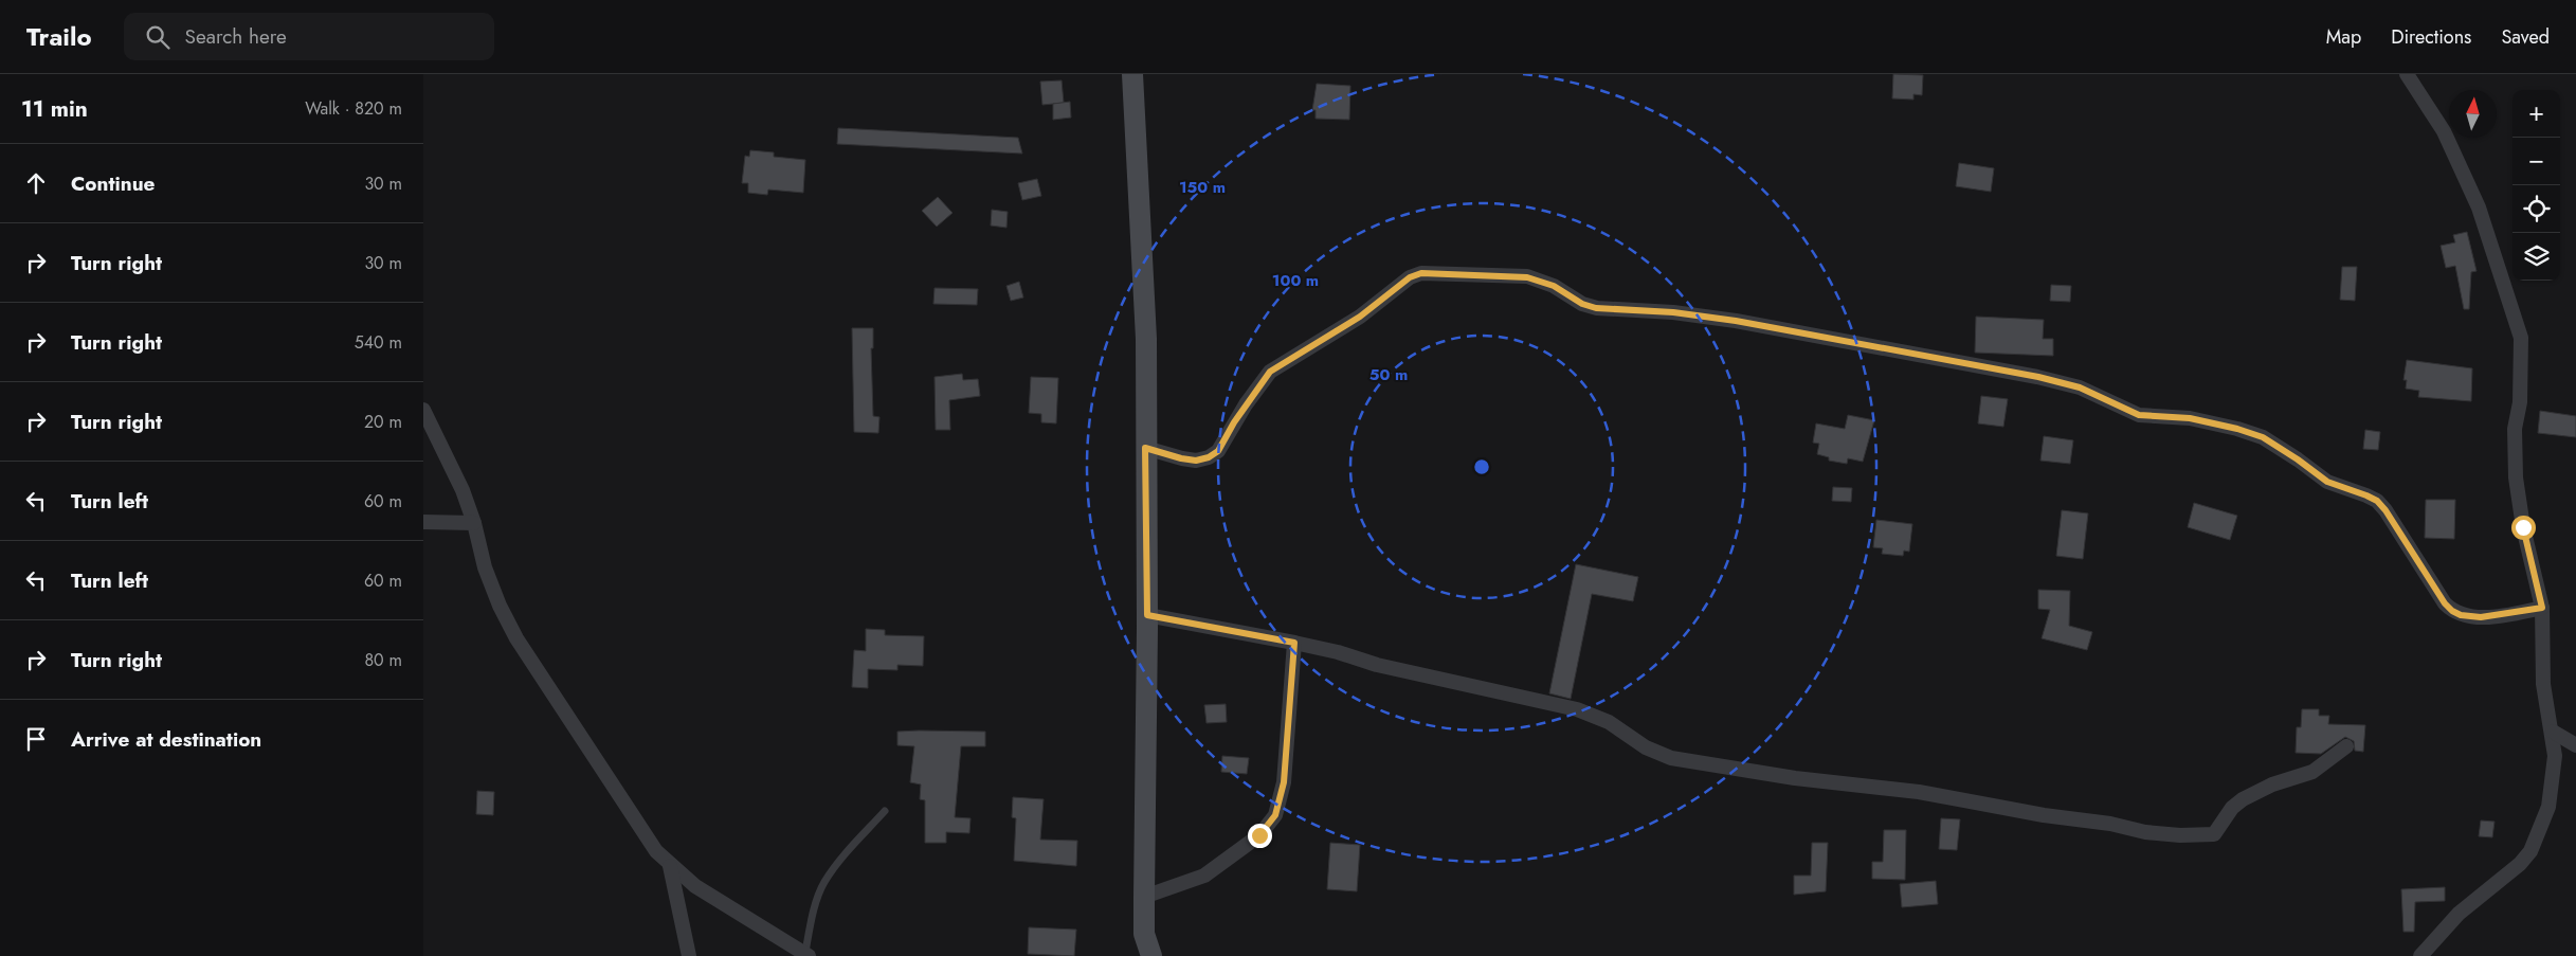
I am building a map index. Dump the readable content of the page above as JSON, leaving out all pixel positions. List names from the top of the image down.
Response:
{
  "north": "top",
  "page": {
    "header": "Trailo",
    "search": "Search here",
    "nav": ["Map", "Directions", "Saved"],
    "heading": ["11 min", "Walk · 820 m"],
    "map_buttons": ["+", "−"],
    "list": [
      ["Continue", "30 m"],
      ["Turn right", "30 m"],
      ["Turn right", "540 m"],
      ["Turn right", "20 m"],
      ["Turn left", "60 m"],
      ["Turn left", "60 m"],
      ["Turn right", "80 m"],
      "Arrive at destination"
    ]
  },
  "rings": ["150 m", "100 m", "50 m"]
}
